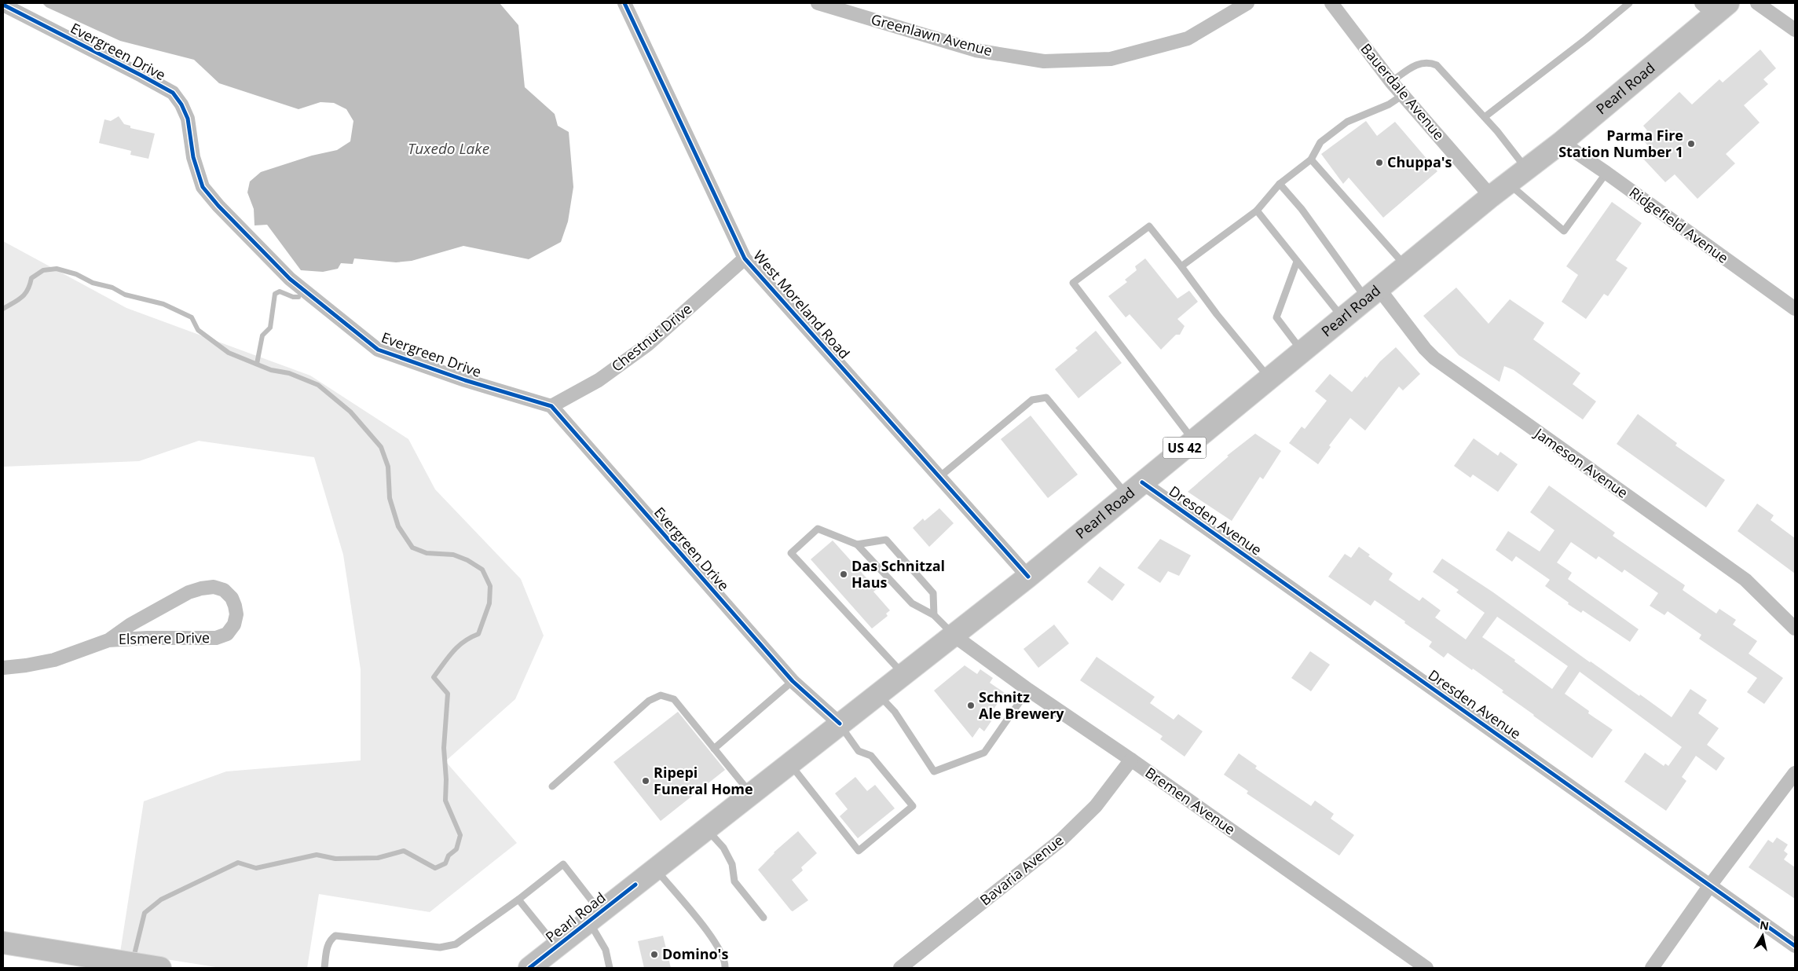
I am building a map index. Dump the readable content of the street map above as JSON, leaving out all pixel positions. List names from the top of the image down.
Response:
{
  "streets": {
    "main road": ["Pearl Road", "US 42"],
    "street": [
      "Greenlawn Avenue",
      "Evergreen Drive",
      "Bauerdale Avenue",
      "Ridgefield Avenue",
      "West Moreland Road",
      "Chestnut Drive",
      "Jameson Avenue",
      "Dresden Avenue",
      "Elsmere Drive",
      "Bremen Avenue",
      "Bavaria Avenue"
    ]
  },
  "crossings": [
    ["Evergreen Drive", "Pearl Road"],
    ["Evergreen Drive", "Chestnut Drive"],
    ["Pearl Road", "Bauerdale Avenue"],
    ["Pearl Road", "Ridgefield Avenue"],
    ["Pearl Road", "West Moreland Road"],
    ["Pearl Road", "Jameson Avenue"],
    ["Pearl Road", "Dresden Avenue"],
    ["Pearl Road", "Bremen Avenue"],
    ["West Moreland Road", "Chestnut Drive"],
    ["Bremen Avenue", "Bavaria Avenue"]
  ],
  "water": ["Tuxedo Lake"],
  "places": [
    "Parma Fire Station Number 1",
    "Chuppa's",
    "Das Schnitzal Haus",
    "Schnitz Ale Brewery",
    "Ripepi Funeral Home",
    "Domino's"
  ],
  "north": "top"
}
